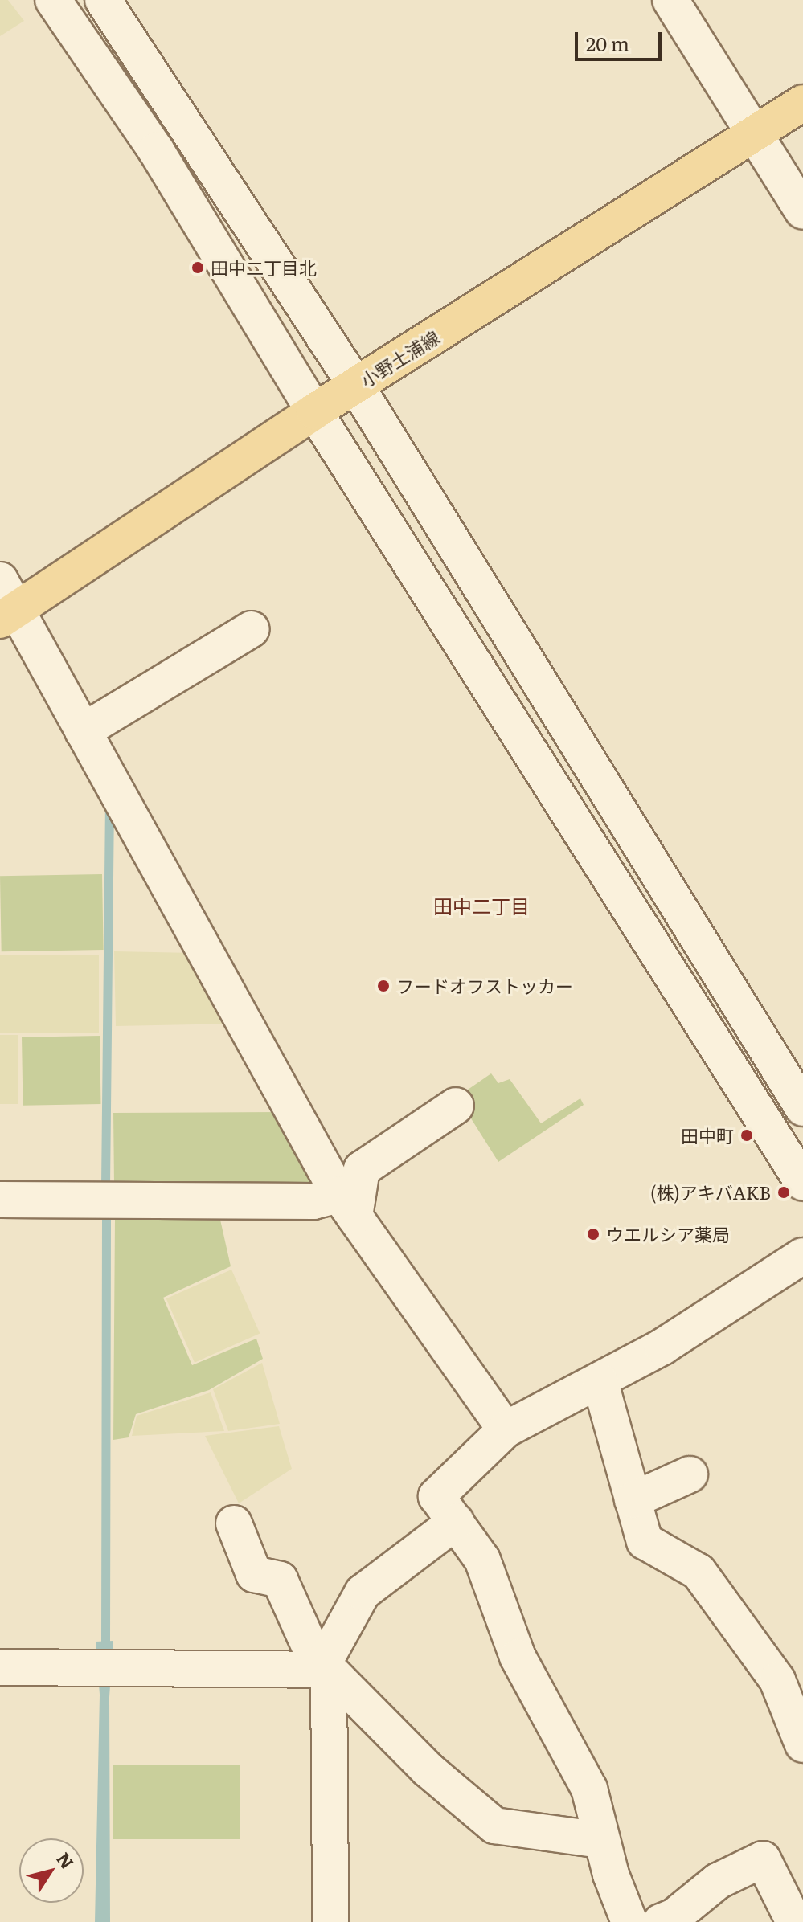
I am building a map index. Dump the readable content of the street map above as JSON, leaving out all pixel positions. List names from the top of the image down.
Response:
{
  "streets": {
    "main road": ["小野土浦線"]
  },
  "districts": ["田中二丁目"],
  "places": [
    "田中二丁目北",
    "フードオフストッカー",
    "田中町",
    "(株)アキバAKB",
    "ウエルシア薬局"
  ],
  "scale_bar": "20 m",
  "north": "top right"
}
